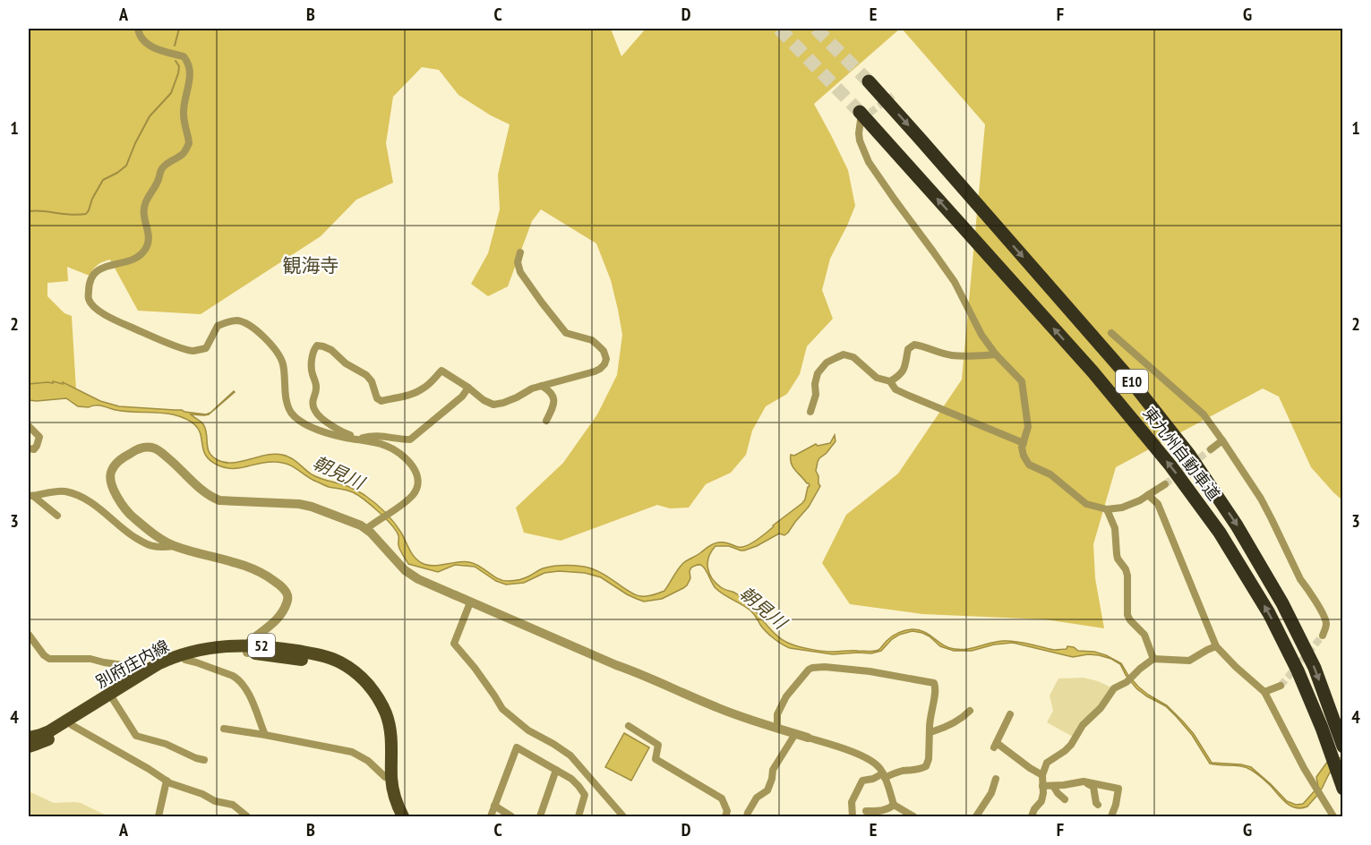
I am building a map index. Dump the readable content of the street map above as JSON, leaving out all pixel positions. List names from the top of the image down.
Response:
{
  "streets": {
    "highway": ["E10", "東九州自動車道"],
    "main road": ["52", "別府庄内線"]
  },
  "districts": ["観海寺"],
  "water": ["朝見川"],
  "grid": {
    "columns": [
      "A",
      "B",
      "C",
      "D",
      "E",
      "F",
      "G"
    ],
    "rows": [
      "1",
      "2",
      "3",
      "4"
    ]
  }
}
